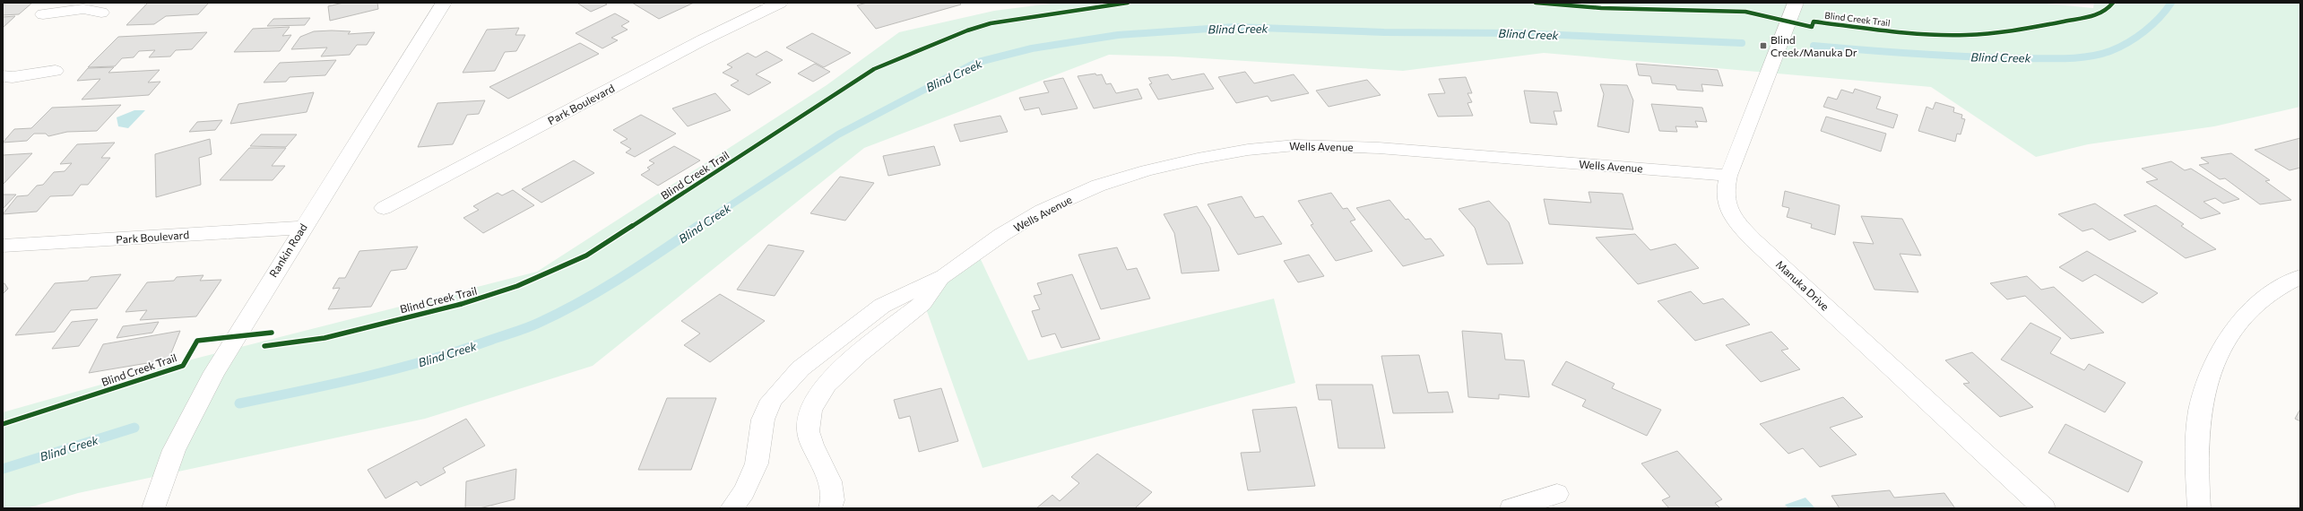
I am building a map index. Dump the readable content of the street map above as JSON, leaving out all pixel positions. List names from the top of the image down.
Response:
{
  "streets": {
    "street": [
      "Park Boulevard",
      "Wells Avenue",
      "Rankin Road",
      "Manuka Drive"
    ],
    "cycle path": ["Blind Creek Trail"]
  },
  "crossings": [
    ["Park Boulevard", "Rankin Road"],
    ["Wells Avenue", "Manuka Drive"]
  ],
  "water": ["Blind Creek"],
  "places": {
    "transit": ["Blind Creek/Manuka Dr"]
  }
}
